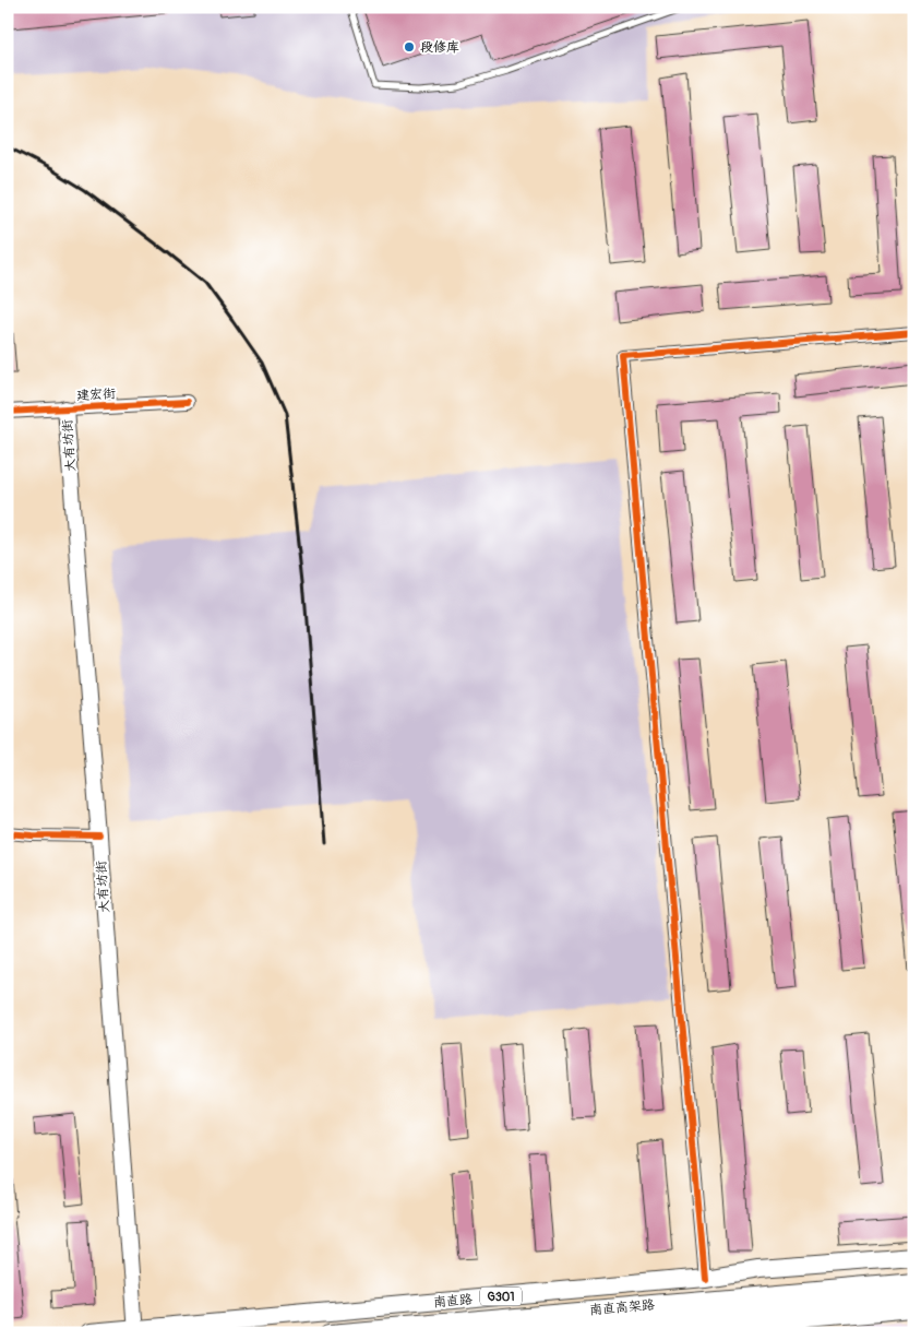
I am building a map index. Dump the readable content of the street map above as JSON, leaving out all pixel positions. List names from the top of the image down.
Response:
{
  "streets": {
    "highway": ["G301", "南直路", "南直高架路"],
    "main road": ["大有坊街"],
    "street": ["建宏街"]
  },
  "crossings": [
    ["建宏街", "大有坊街"],
    ["大有坊街", "南直路"]
  ],
  "places": ["段修库"]
}
